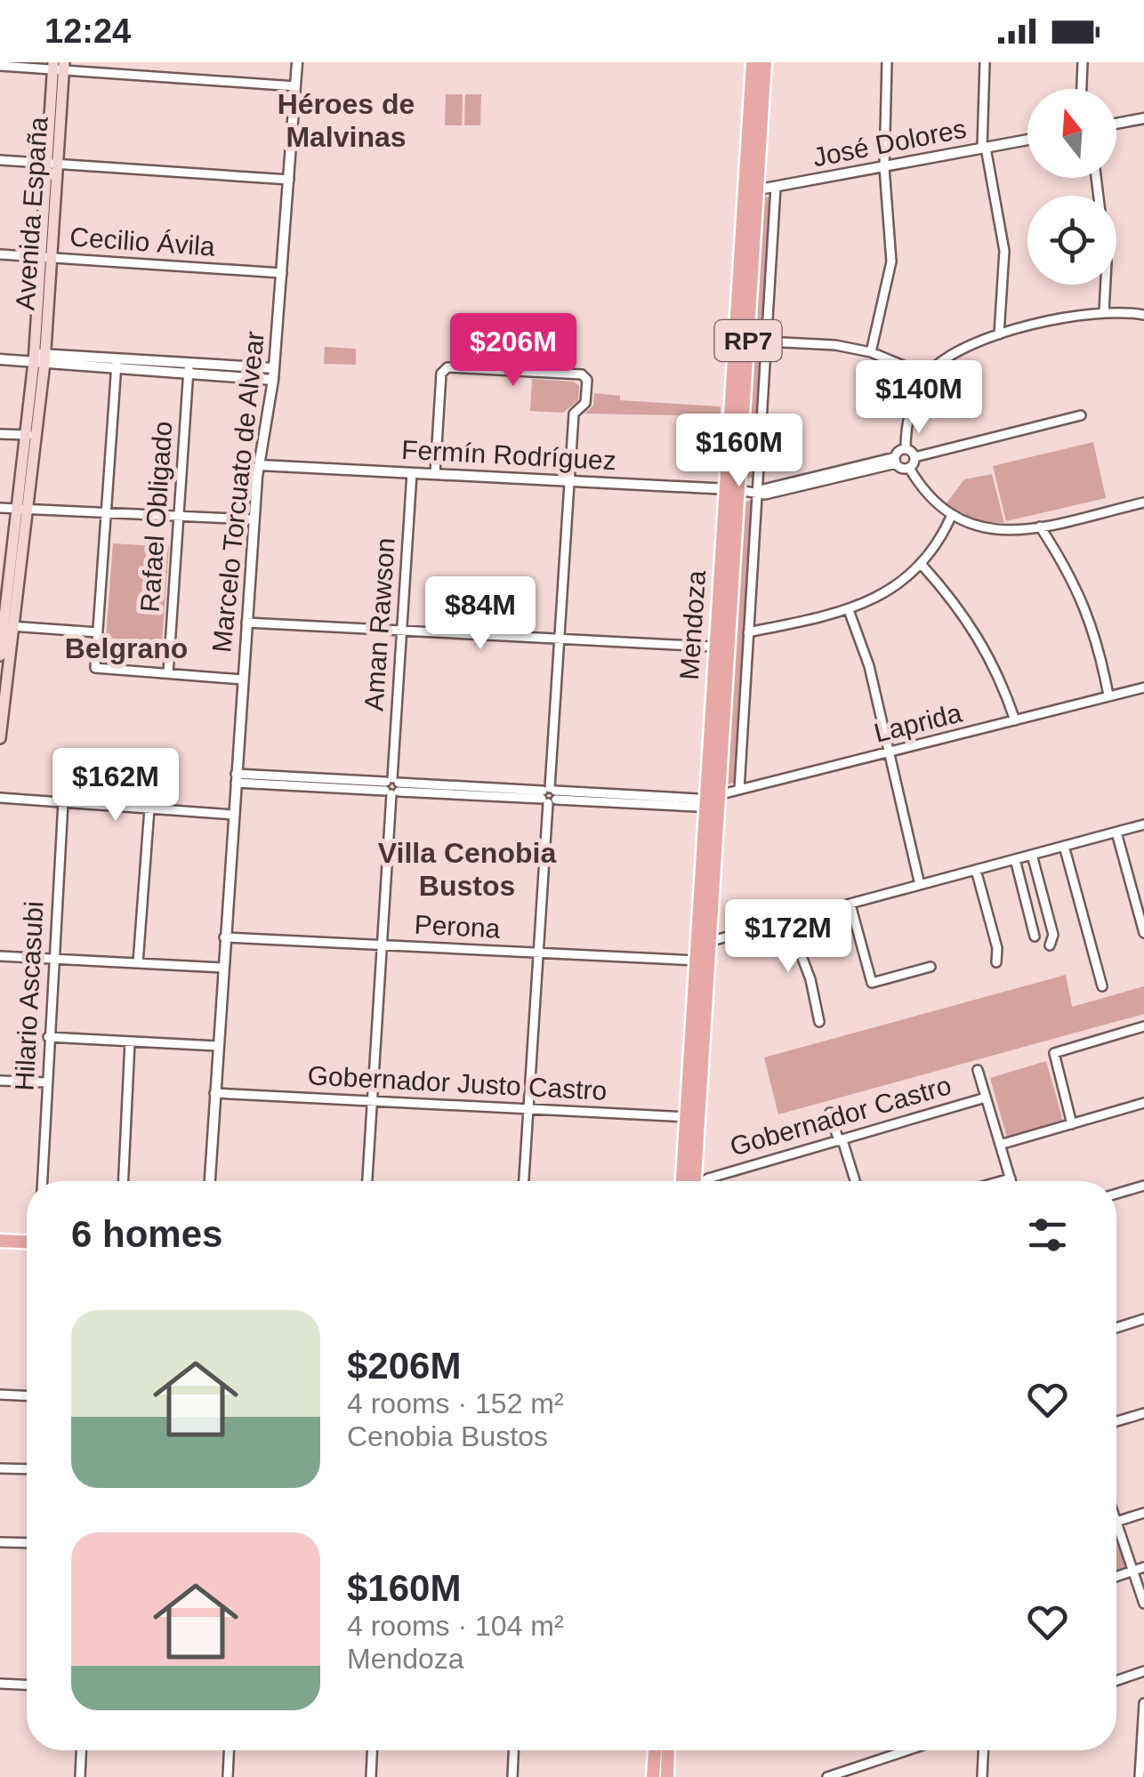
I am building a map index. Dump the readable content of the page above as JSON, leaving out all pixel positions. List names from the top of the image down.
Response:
{
  "streets": {
    "main road": ["Avenida España", "RP7", "Mendoza"],
    "street": [
      "José Dolores",
      "Cecilio Ávila",
      "Fermín Rodríguez",
      "Marcelo Torcuato de Alvear",
      "Rafael Obligado",
      "Aman Rawson",
      "Laprida",
      "Perona",
      "Hilario Ascasubi",
      "Gobernador Justo Castro",
      "Gobernador Castro"
    ]
  },
  "crossings": [
    ["José Dolores", "Mendoza"],
    ["Avenida España", "Cecilio Ávila"],
    ["Cecilio Ávila", "Marcelo Torcuato de Alvear"],
    ["Fermín Rodríguez", "Marcelo Torcuato de Alvear"],
    ["Fermín Rodríguez", "Aman Rawson"],
    ["Fermín Rodríguez", "Mendoza"],
    ["Marcelo Torcuato de Alvear", "Laprida"],
    ["Marcelo Torcuato de Alvear", "Perona"],
    ["Marcelo Torcuato de Alvear", "Gobernador Justo Castro"],
    ["Aman Rawson", "Laprida"],
    ["Aman Rawson", "Perona"],
    ["Aman Rawson", "Gobernador Justo Castro"],
    ["Mendoza", "Laprida"],
    ["Mendoza", "Perona"],
    ["Mendoza", "Gobernador Justo Castro"],
    ["Mendoza", "Gobernador Castro"]
  ],
  "districts": ["Héroes de Malvinas", "Belgrano", "Villa Cenobia Bustos"],
  "north": "top",
  "page": {
    "status": "12:24",
    "price": [
      "$206M",
      "$140M",
      "$160M",
      "$84M",
      "$162M",
      "$172M"
    ],
    "heading": "6 homes",
    "list": [
      {
        "name": "$206M",
        "note": "4 rooms · 152 m² · Cenobia Bustos"
      },
      {
        "name": "$160M",
        "note": "4 rooms · 104 m² · Mendoza"
      }
    ]
  }
}
